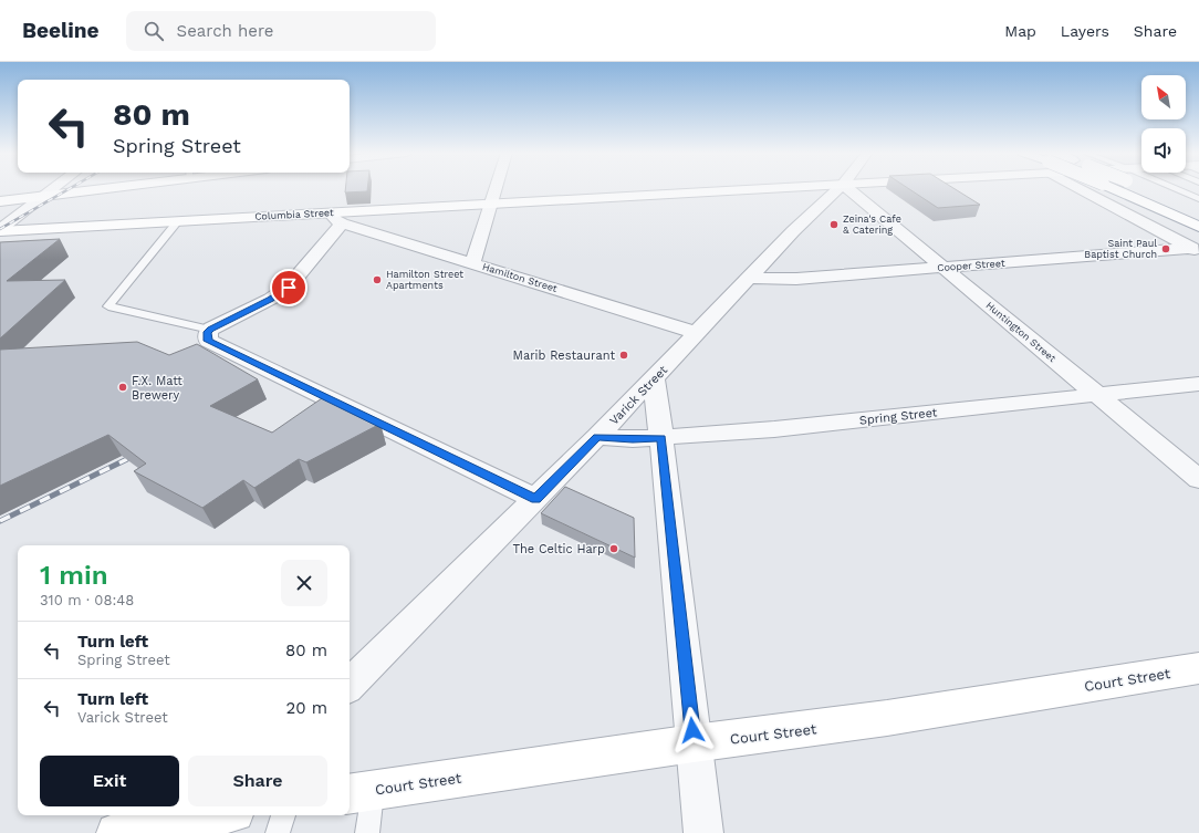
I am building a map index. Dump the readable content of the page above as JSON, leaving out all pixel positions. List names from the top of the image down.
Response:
{
  "streets": {
    "main road": ["Columbia Street", "Court Street"],
    "street": [
      "Cooper Street",
      "Hamilton Street",
      "Huntington Street",
      "Varick Street",
      "Spring Street"
    ]
  },
  "crossings": [
    ["Columbia Street", "Hamilton Street"],
    ["Cooper Street", "Huntington Street"],
    ["Cooper Street", "Varick Street"],
    ["Hamilton Street", "Varick Street"],
    ["Huntington Street", "Spring Street"],
    ["Varick Street", "Spring Street"]
  ],
  "places": [
    "Zeina's Cafe & Catering",
    "Saint Paul Baptist Church",
    "Hamilton Street Apartments",
    "Marib Restaurant",
    "F.X. Matt Brewery",
    "The Celtic Harp"
  ],
  "north": "top left",
  "page": {
    "header": "Beeline",
    "search": "Search here",
    "nav": ["Map", "Layers", "Share"],
    "turn": ["80 m", "Spring Street"],
    "heading": ["1 min", "310 m · 08:48"],
    "list": [
      {
        "name": "Turn left",
        "note": "Spring Street",
        "value": "80 m"
      },
      {
        "name": "Turn left",
        "note": "Varick Street",
        "value": "20 m"
      }
    ],
    "buttons": ["Exit", "Share"]
  }
}
